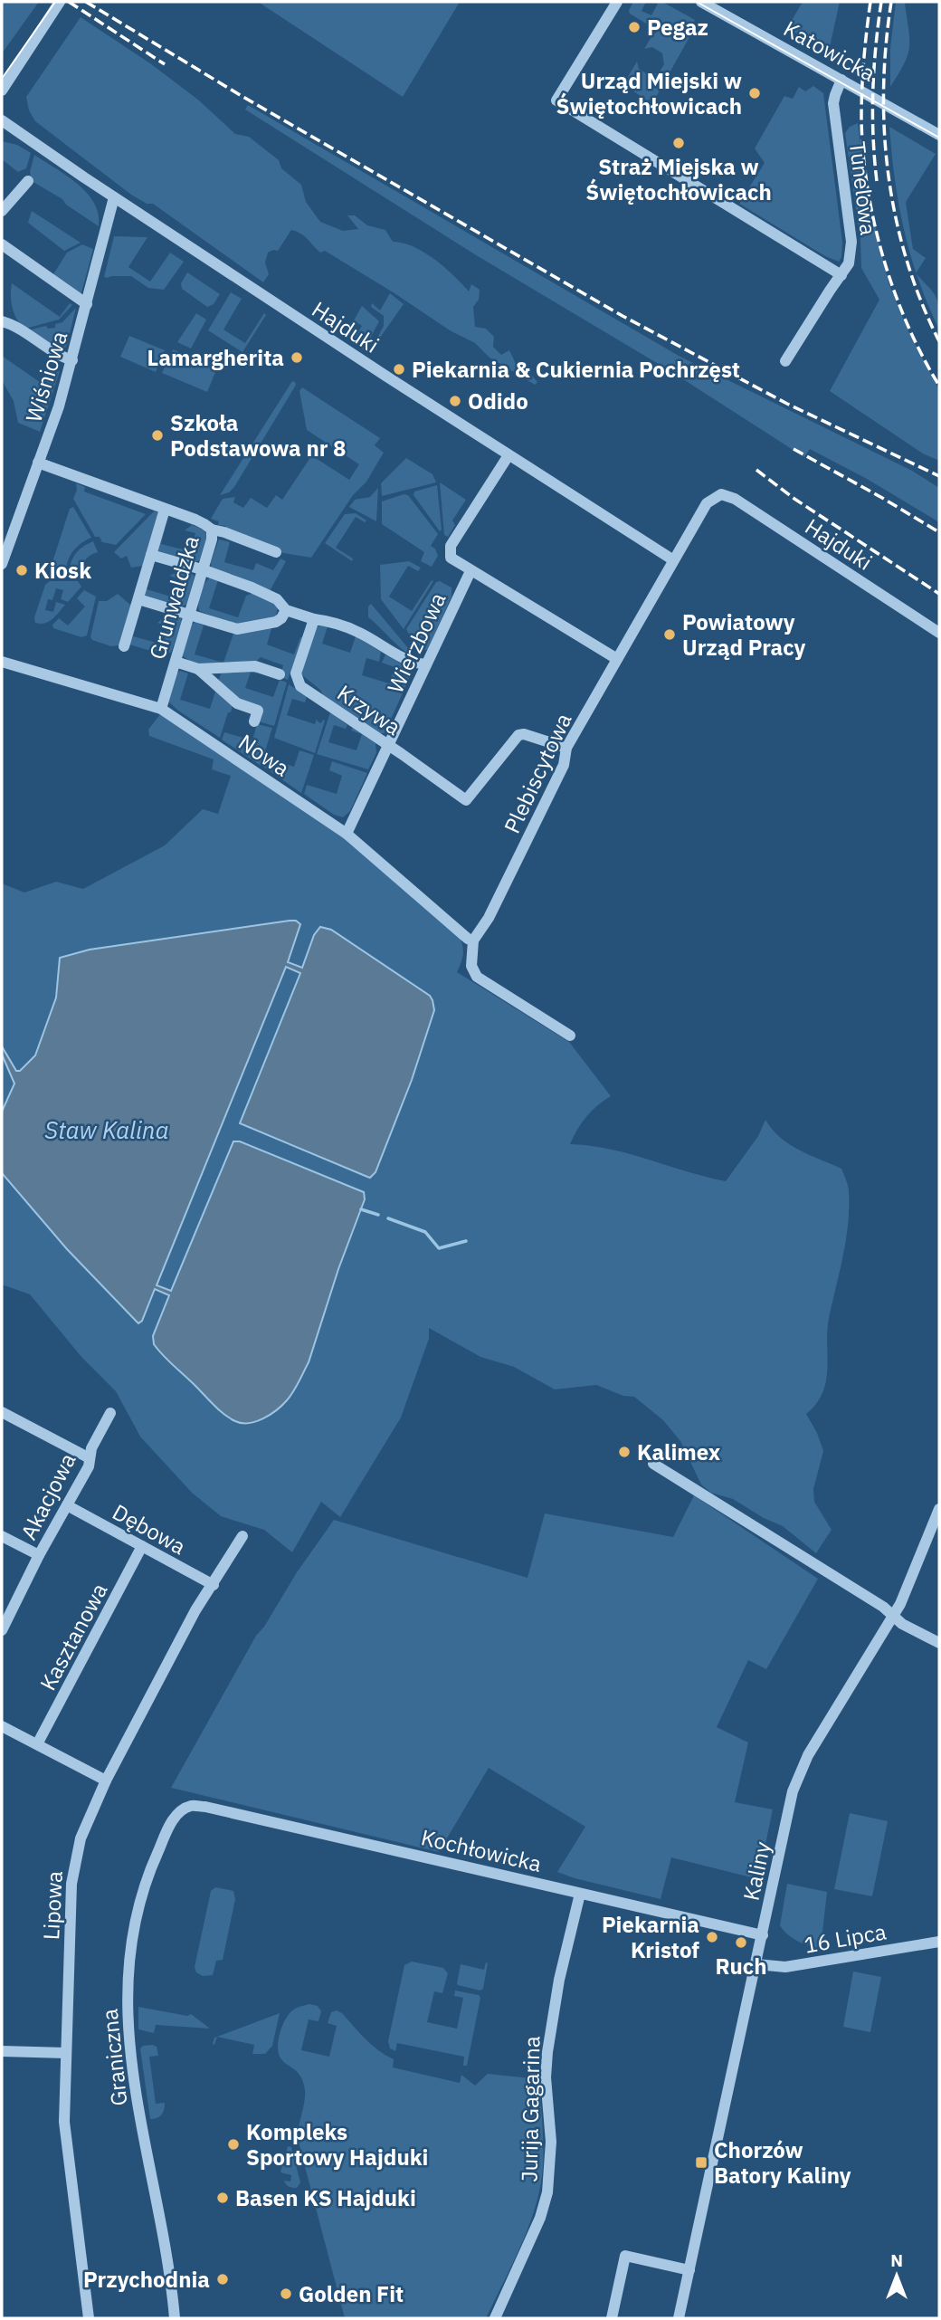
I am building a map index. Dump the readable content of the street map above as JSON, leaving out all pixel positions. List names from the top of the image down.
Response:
{
  "streets": {
    "street": [
      "Katowicka",
      "Tunelowa",
      "Hajduki",
      "Wiśniowa",
      "Grunwaldzka",
      "Wierzbowa",
      "Krzywa",
      "Nowa",
      "Plebiscytowa",
      "Akacjowa",
      "Dębowa",
      "Kasztanowa",
      "Kochłowicka",
      "Kaliny",
      "Lipowa",
      "16 Lipca",
      "Graniczna",
      "Jurija Gagarina"
    ]
  },
  "crossings": [
    ["Katowicka", "Tunelowa"],
    ["Hajduki", "Wiśniowa"],
    ["Hajduki", "Plebiscytowa"],
    ["Wiśniowa", "Grunwaldzka"],
    ["Grunwaldzka", "Nowa"],
    ["Wierzbowa", "Krzywa"],
    ["Wierzbowa", "Nowa"],
    ["Krzywa", "Plebiscytowa"],
    ["Nowa", "Plebiscytowa"],
    ["Akacjowa", "Dębowa"],
    ["Dębowa", "Kasztanowa"],
    ["Dębowa", "Lipowa"],
    ["Kochłowicka", "Kaliny"],
    ["Kochłowicka", "Graniczna"],
    ["Kochłowicka", "Jurija Gagarina"],
    ["Kaliny", "16 Lipca"]
  ],
  "water": ["Staw Kalina"],
  "places": {
    "other": [
      "Pegaz",
      "Urząd Miejski w Świętochłowicach",
      "Straż Miejska w Świętochłowicach",
      "Lamargherita",
      "Piekarnia & Cukiernia Pochrzęst",
      "Odido",
      "Szkoła Podstawowa nr 8",
      "Kiosk",
      "Powiatowy Urząd Pracy",
      "Kalimex",
      "Piekarnia Kristof",
      "Ruch",
      "Kompleks Sportowy Hajduki",
      "Basen KS Hajduki",
      "Przychodnia",
      "Golden Fit"
    ],
    "transit": ["Chorzów Batory Kaliny"]
  },
  "north": "top"
}
